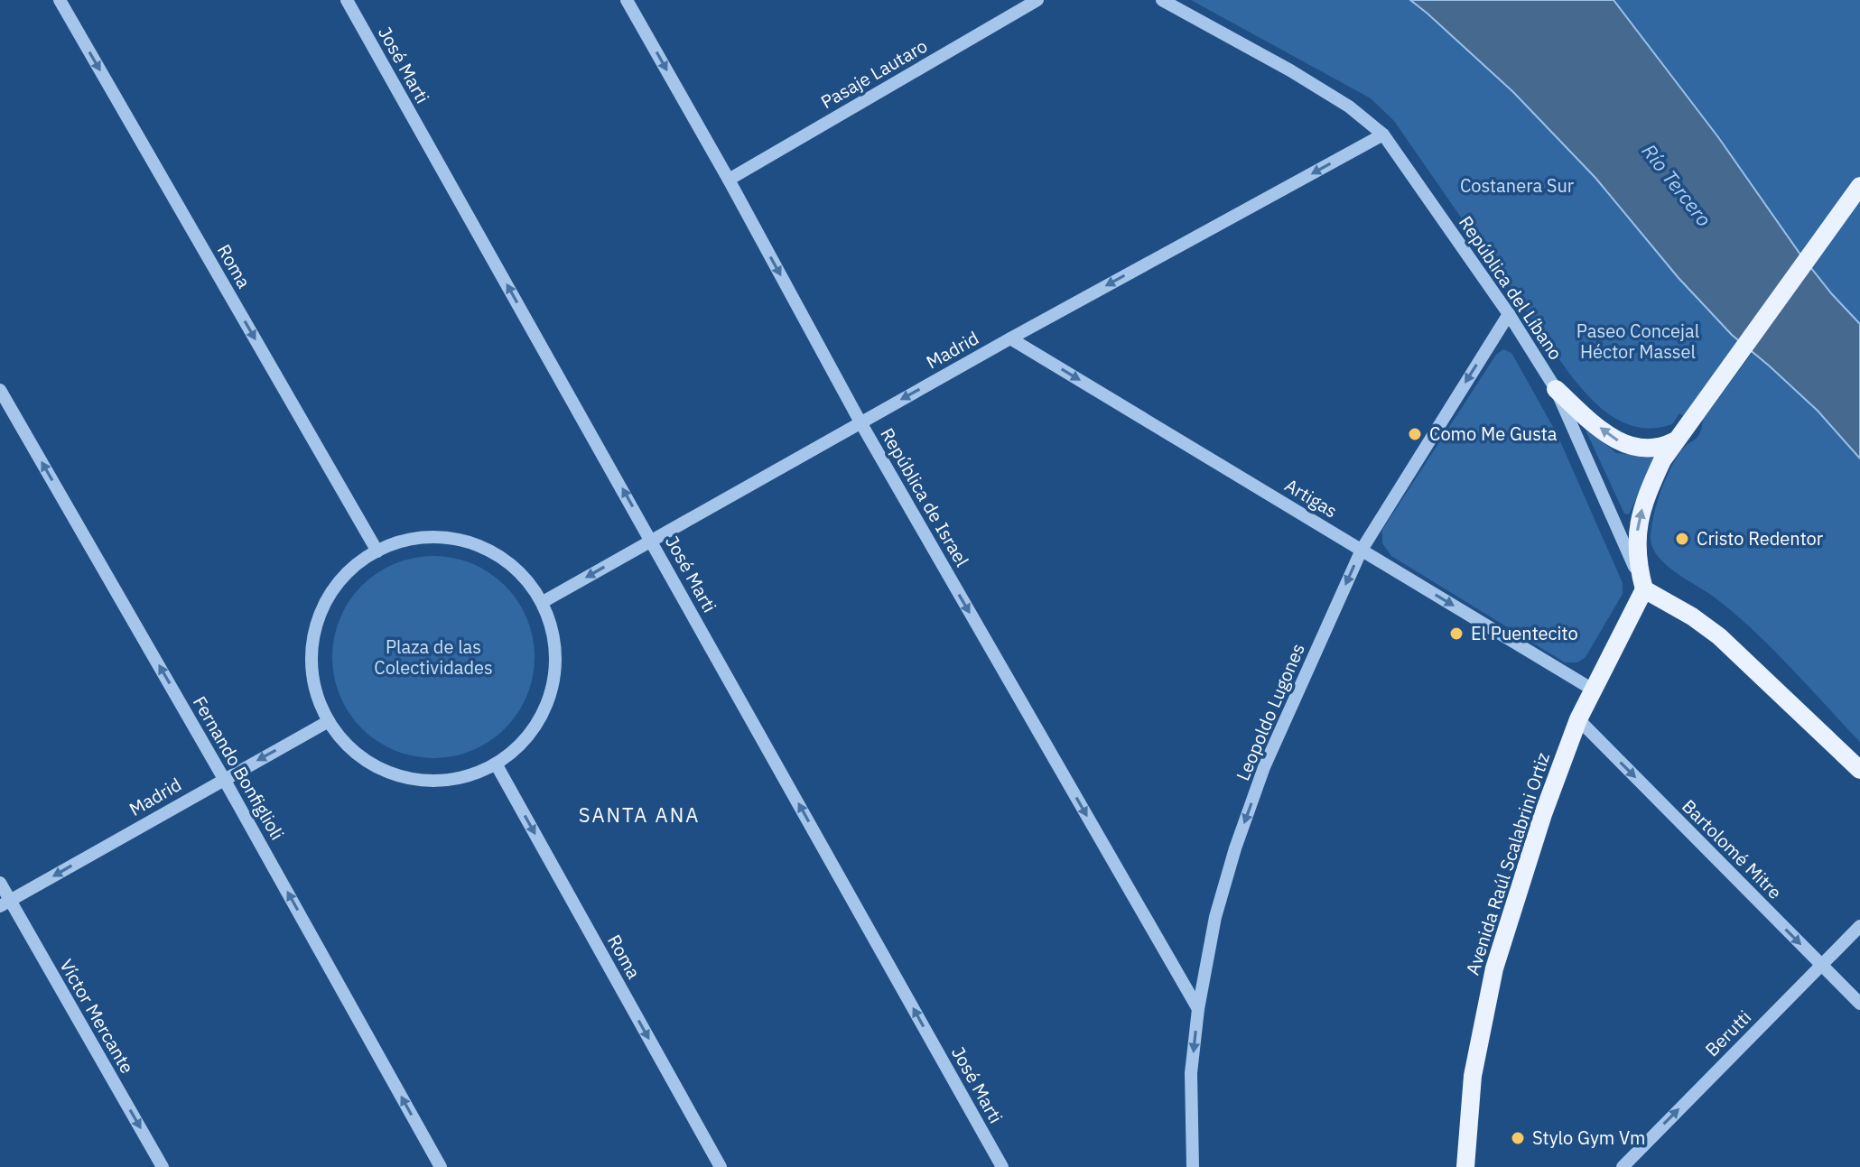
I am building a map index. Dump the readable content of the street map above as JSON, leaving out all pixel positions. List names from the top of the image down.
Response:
{
  "streets": {
    "main road": ["Avenida Raúl Scalabrini Ortiz"],
    "street": [
      "José Marti",
      "Pasaje Lautaro",
      "Roma",
      "República del Líbano",
      "Madrid",
      "República de Israel",
      "Artigas",
      "Leopoldo Lugones",
      "Fernando Bonfiglioli",
      "Bartolomé Mitre",
      "Víctor Mercante",
      "Berutti"
    ]
  },
  "crossings": [
    ["José Marti", "Madrid"],
    ["Pasaje Lautaro", "República de Israel"],
    ["Roma", "Madrid"],
    ["República del Líbano", "Madrid"],
    ["República del Líbano", "Leopoldo Lugones"],
    ["República del Líbano", "Avenida Raúl Scalabrini Ortiz"],
    ["Madrid", "República de Israel"],
    ["Madrid", "Artigas"],
    ["Madrid", "Fernando Bonfiglioli"],
    ["Madrid", "Víctor Mercante"],
    ["República de Israel", "Leopoldo Lugones"],
    ["Artigas", "Leopoldo Lugones"],
    ["Artigas", "Avenida Raúl Scalabrini Ortiz"],
    ["Bartolomé Mitre", "Avenida Raúl Scalabrini Ortiz"],
    ["Bartolomé Mitre", "Berutti"]
  ],
  "one_way": [
    "José Marti",
    "Roma",
    "Madrid",
    "República de Israel",
    "Artigas",
    "Leopoldo Lugones",
    "Fernando Bonfiglioli",
    "Bartolomé Mitre",
    "Víctor Mercante",
    "Berutti"
  ],
  "districts": ["SANTA ANA"],
  "water": ["Río Tercero"],
  "parks": ["Costanera Sur", "Paseo Concejal Héctor Massel", "Plaza de las Colectividades"],
  "places": [
    "Como Me Gusta",
    "Cristo Redentor",
    "El Puentecito",
    "Stylo Gym Vm"
  ]
}
